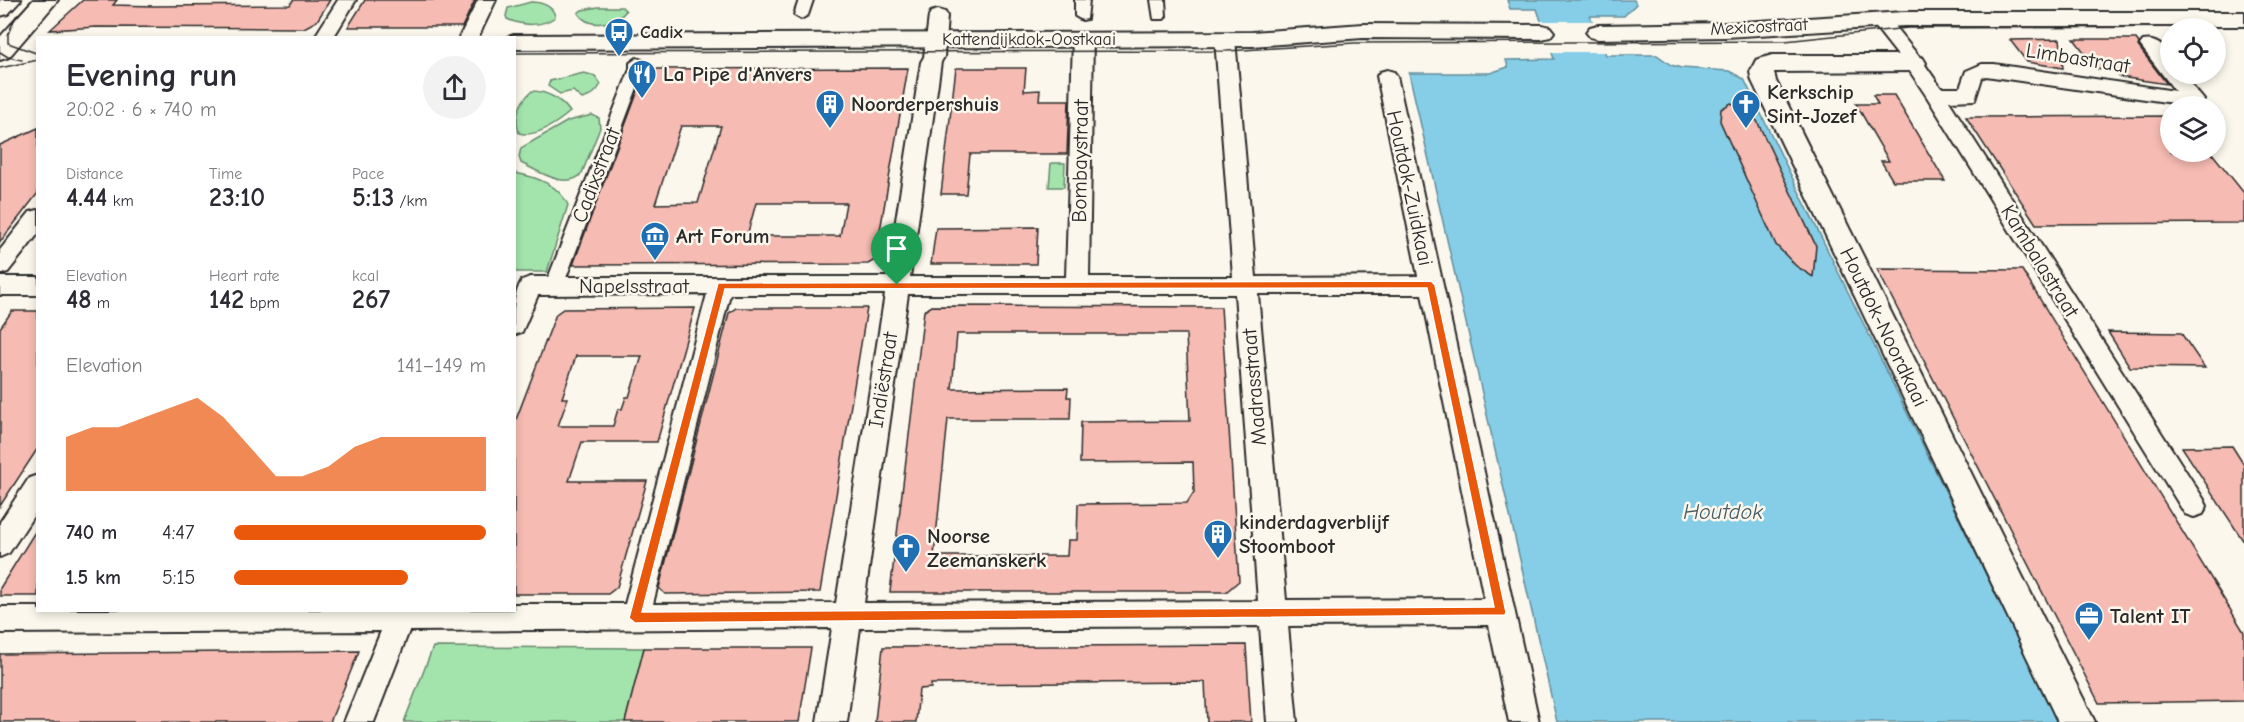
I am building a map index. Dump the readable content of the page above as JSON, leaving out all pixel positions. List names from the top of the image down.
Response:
{
  "streets": {
    "street": [
      "Mexicostraat",
      "Kattendijkdok-Oostkaai",
      "Limbastraat",
      "Bombaystraat",
      "Cadixstraat",
      "Houtdok-Zuidkaai",
      "Kambalastraat",
      "Napelsstraat",
      "Houtdok-Noordkaai",
      "Indiëstraat",
      "Madrasstraat"
    ]
  },
  "crossings": [
    ["Mexicostraat", "Kambalastraat"],
    ["Kattendijkdok-Oostkaai", "Bombaystraat"],
    ["Kattendijkdok-Oostkaai", "Indiëstraat"],
    ["Kattendijkdok-Oostkaai", "Madrasstraat"],
    ["Limbastraat", "Kambalastraat"],
    ["Bombaystraat", "Napelsstraat"],
    ["Cadixstraat", "Napelsstraat"],
    ["Houtdok-Zuidkaai", "Napelsstraat"],
    ["Kambalastraat", "Houtdok-Noordkaai"],
    ["Napelsstraat", "Indiëstraat"],
    ["Napelsstraat", "Madrasstraat"]
  ],
  "water": ["Houtdok"],
  "places": {
    "bus stop": ["Cadix"],
    "restaurant": ["La Pipe d'Anvers"],
    "building": ["Noorderpershuis", "kinderdagverblijf Stoomboot"],
    "church": ["Kerkschip Sint-Jozef", "Noorse Zeemanskerk"],
    "museum": ["Art Forum"],
    "office": ["Talent IT"]
  },
  "page": {
    "heading": ["Evening run", "20:02 · 6 × 740 m"],
    "stats": [
      ["Distance", "4.44 km"],
      ["Time", "23:10"],
      ["Pace", "5:13 /km"],
      ["Elevation", "48 m"],
      ["Heart rate", "142 bpm"],
      ["kcal", "267"]
    ],
    "chart": ["Elevation", "141–149 m"],
    "list": [
      {
        "name": "740 m",
        "note": "4:47"
      },
      {
        "name": "1.5 km",
        "note": "5:15"
      }
    ]
  }
}
